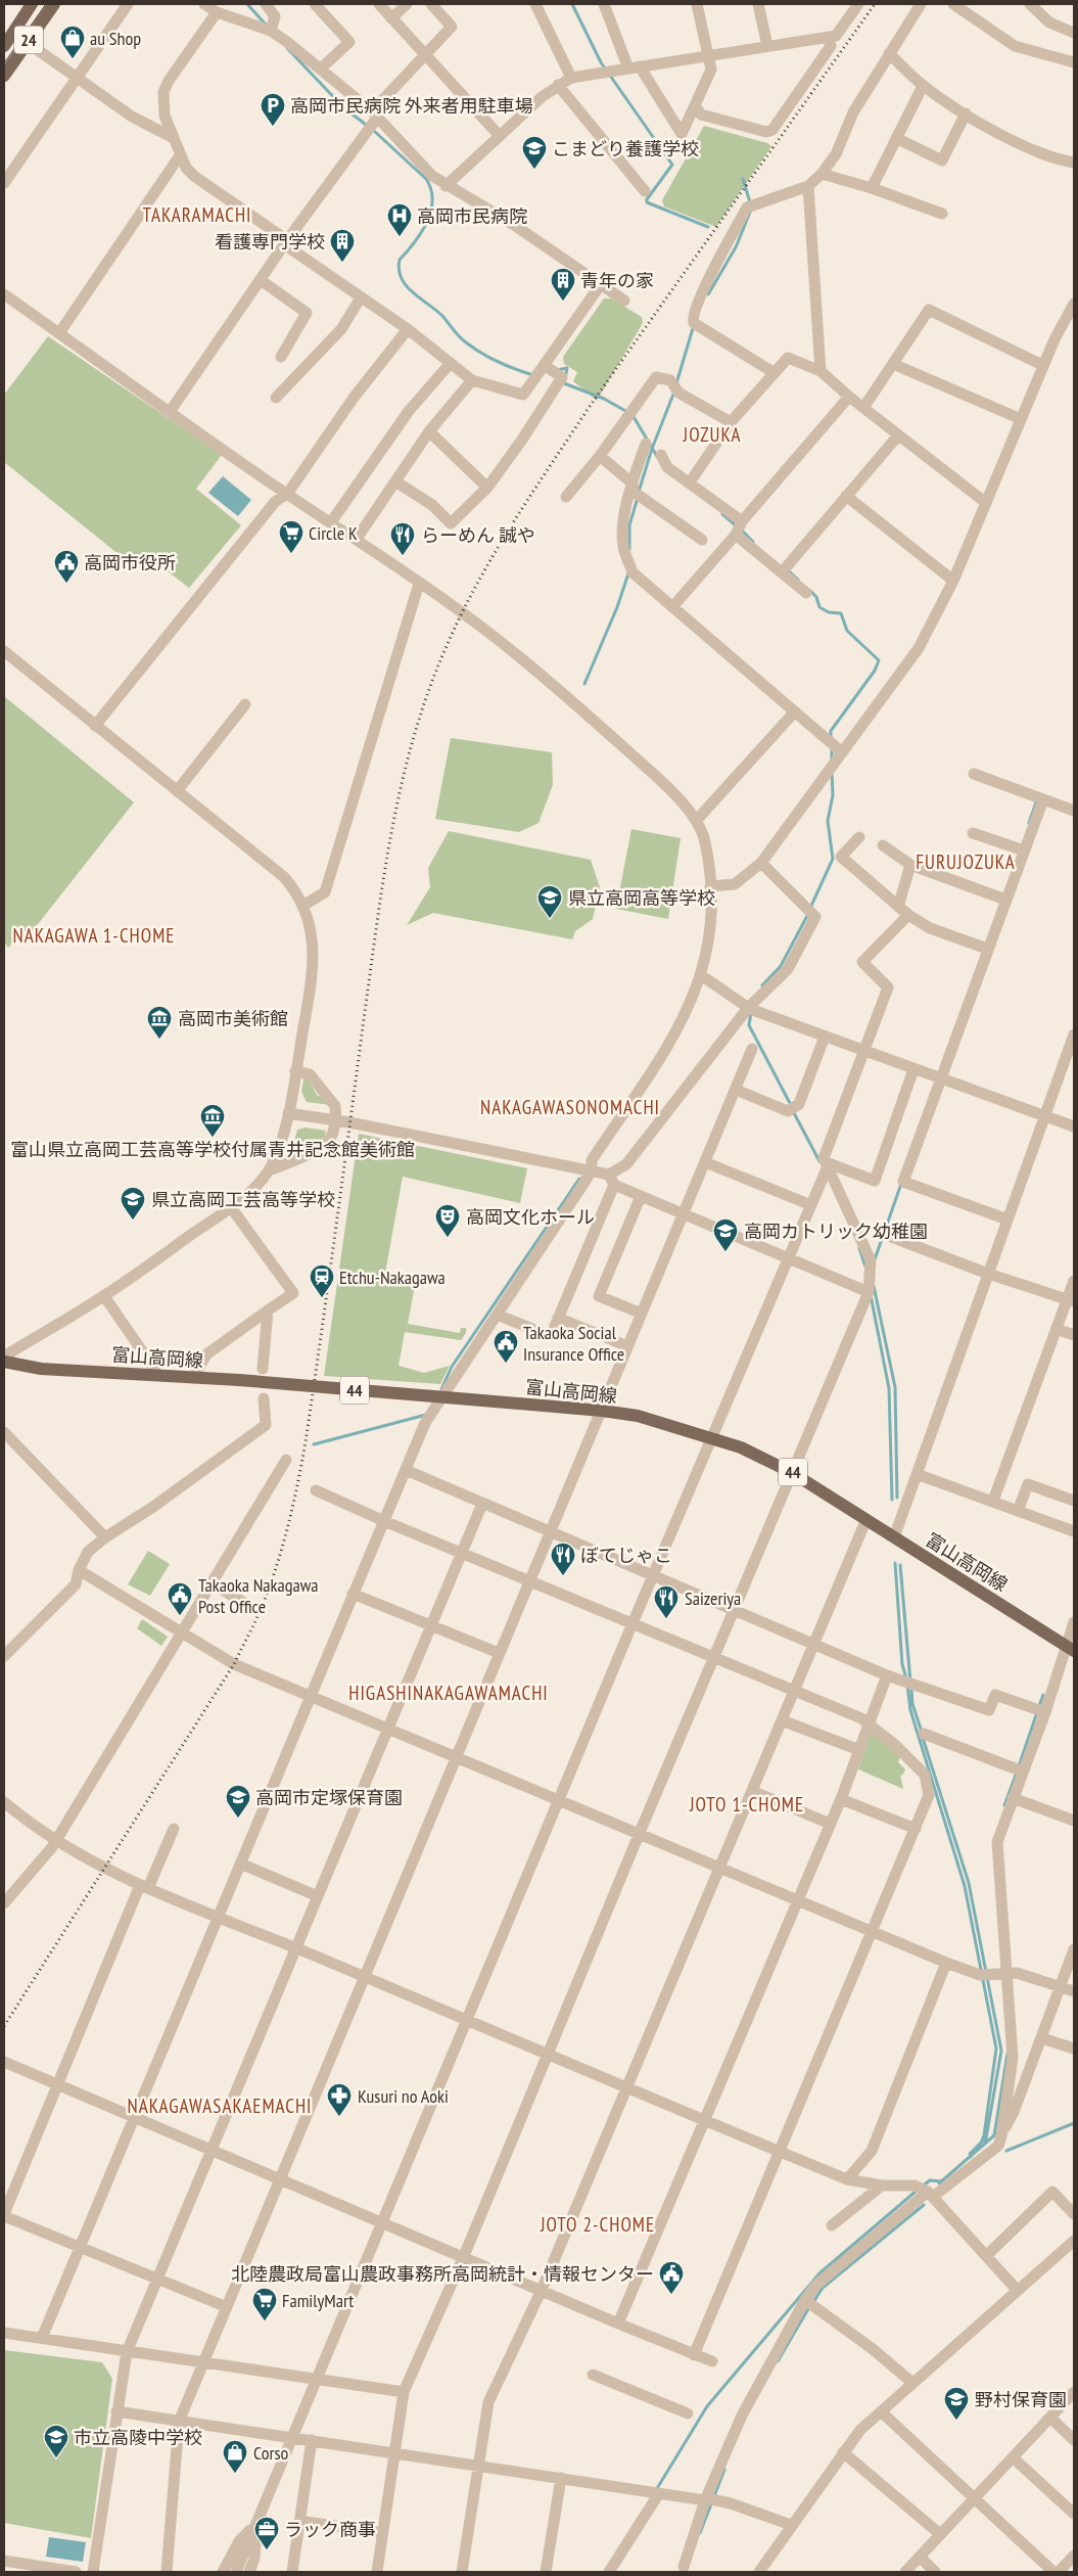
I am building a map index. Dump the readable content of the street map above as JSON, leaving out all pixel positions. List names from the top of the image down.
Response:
{
  "streets": {
    "main road": ["24", "富山高岡線", "44"]
  },
  "districts": [
    "TAKARAMACHI",
    "JOZUKA",
    "FURUJOZUKA",
    "NAKAGAWA 1-CHOME",
    "NAKAGAWASONOMACHI",
    "HIGASHINAKAGAWAMACHI",
    "JOTO 1-CHOME",
    "NAKAGAWASAKAEMACHI",
    "JOTO 2-CHOME"
  ],
  "places": {
    "shop": ["au Shop", "Corso"],
    "parking": ["高岡市民病院 外来者用駐車場"],
    "school or university": [
      "こまどり養護学校",
      "県立高岡高等学校",
      "県立高岡工芸高等学校",
      "高岡カトリック幼稚園",
      "高岡市定塚保育園",
      "野村保育園",
      "市立高陵中学校"
    ],
    "hospital": ["高岡市民病院"],
    "building": ["看護専門学校", "青年の家"],
    "supermarket": ["Circle K", "FamilyMart"],
    "restaurant": ["らーめん 誠や", "ぼてじゃこ", "Saizeriya"],
    "public building": [
      "高岡市役所",
      "Takaoka Social Insurance Office",
      "Takaoka Nakagawa Post Office",
      "北陸農政局富山農政事務所高岡統計・情報センター"
    ],
    "museum": ["高岡市美術館", "富山県立高岡工芸高等学校付属青井記念館美術館"],
    "theatre": ["高岡文化ホール"],
    "station": ["Etchu-Nakagawa"],
    "pharmacy": ["Kusuri no Aoki"],
    "office": ["ラック商事"]
  }
}
